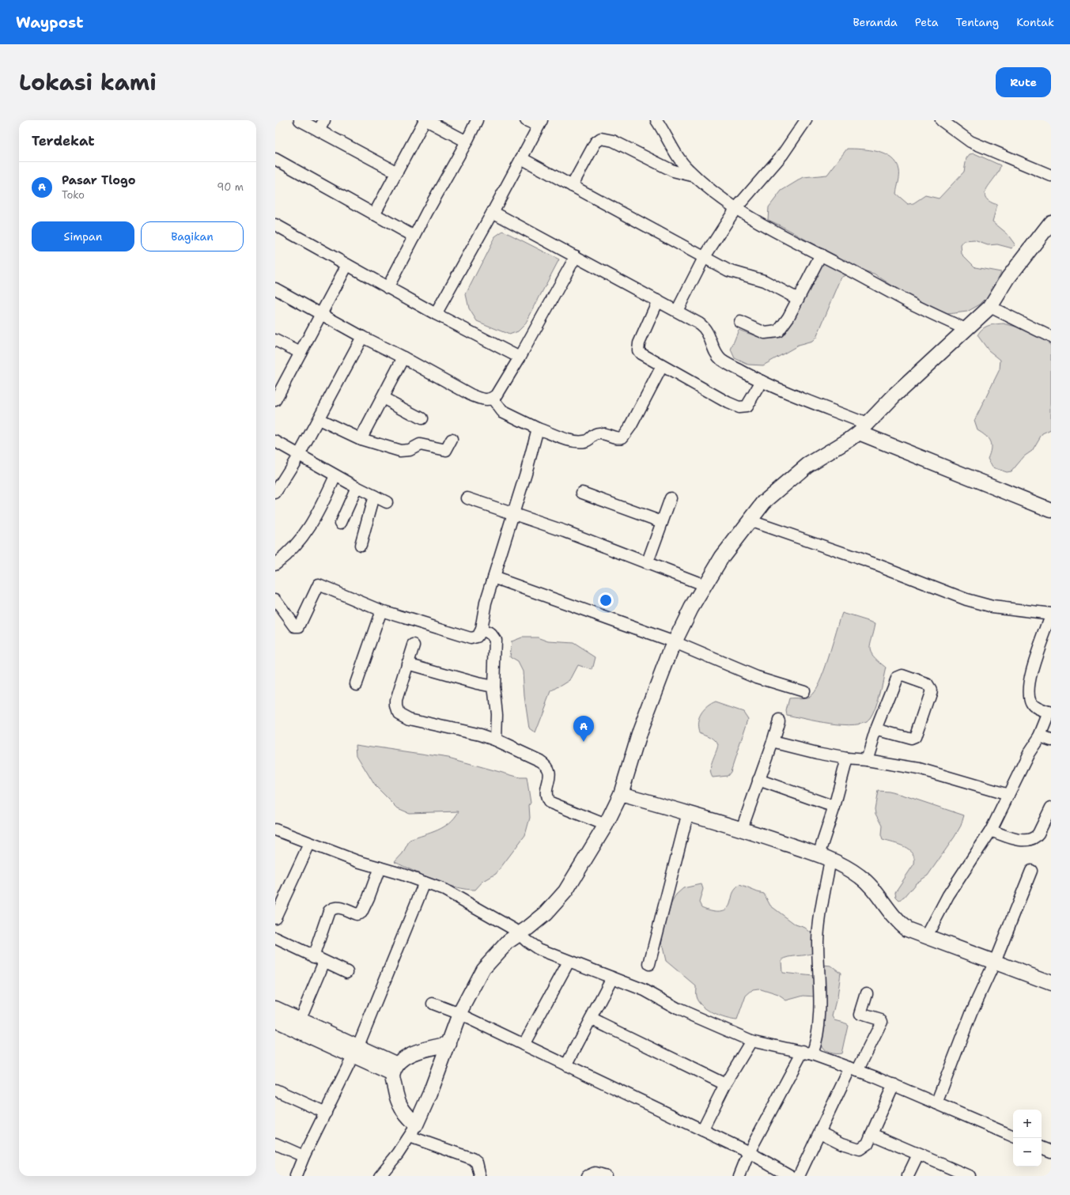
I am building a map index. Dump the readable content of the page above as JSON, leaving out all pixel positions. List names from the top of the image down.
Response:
{
  "page": {
    "header": "Waypost",
    "nav": [
      "Beranda",
      "Peta",
      "Tentang",
      "Kontak"
    ],
    "title": "Lokasi kami",
    "buttons": [
      "Rute",
      ["Simpan", "Bagikan"]
    ],
    "heading": "Terdekat",
    "list": [
      {
        "mark": "A",
        "name": "Pasar Tlogo",
        "note": "Toko",
        "value": "90 m"
      }
    ],
    "pins": "A",
    "map_buttons": ["+", "−"]
  }
}
